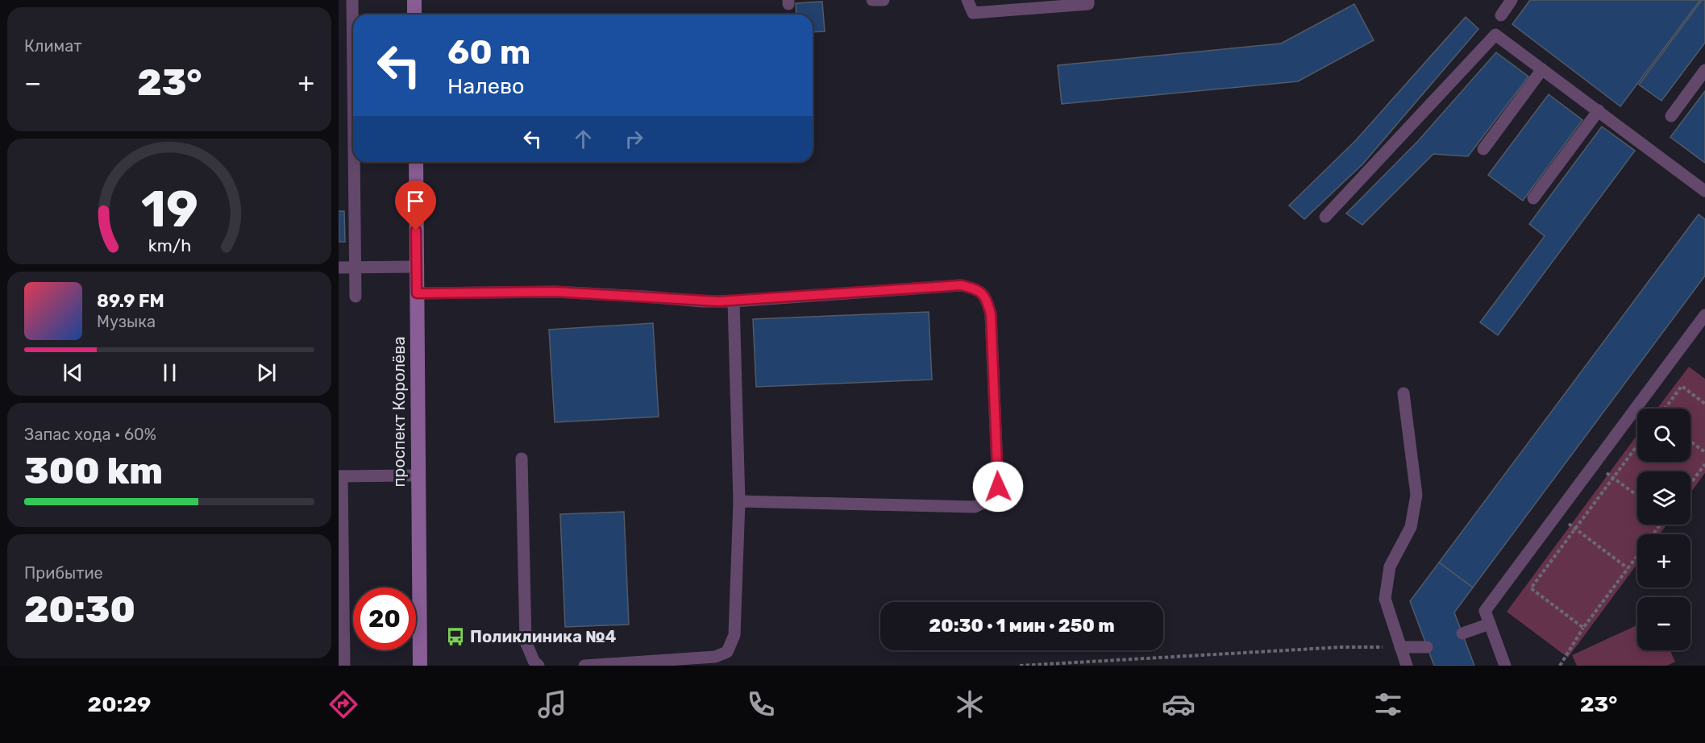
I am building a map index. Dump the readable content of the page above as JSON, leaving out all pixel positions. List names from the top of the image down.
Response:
{
  "streets": {
    "main road": ["проспект Королёва"]
  },
  "places": {
    "bus stop": ["Поликлиника №4"]
  },
  "page": {
    "tile": [
      "Климат",
      ["Запас хода · 60%", "300 km"],
      ["Прибытие", "20:30"]
    ],
    "turn": ["60 m", "Налево"],
    "heat": ["−", "23°", "+"],
    "song": ["89.9 FM", "Музыка"],
    "map_buttons": ["+", "−"],
    "limit": "20",
    "trip": "20:30 · 1 мин · 250 m",
    "tabs": ["20:29", "23°"],
    "gauge": ["19", "km/h"]
  }
}
